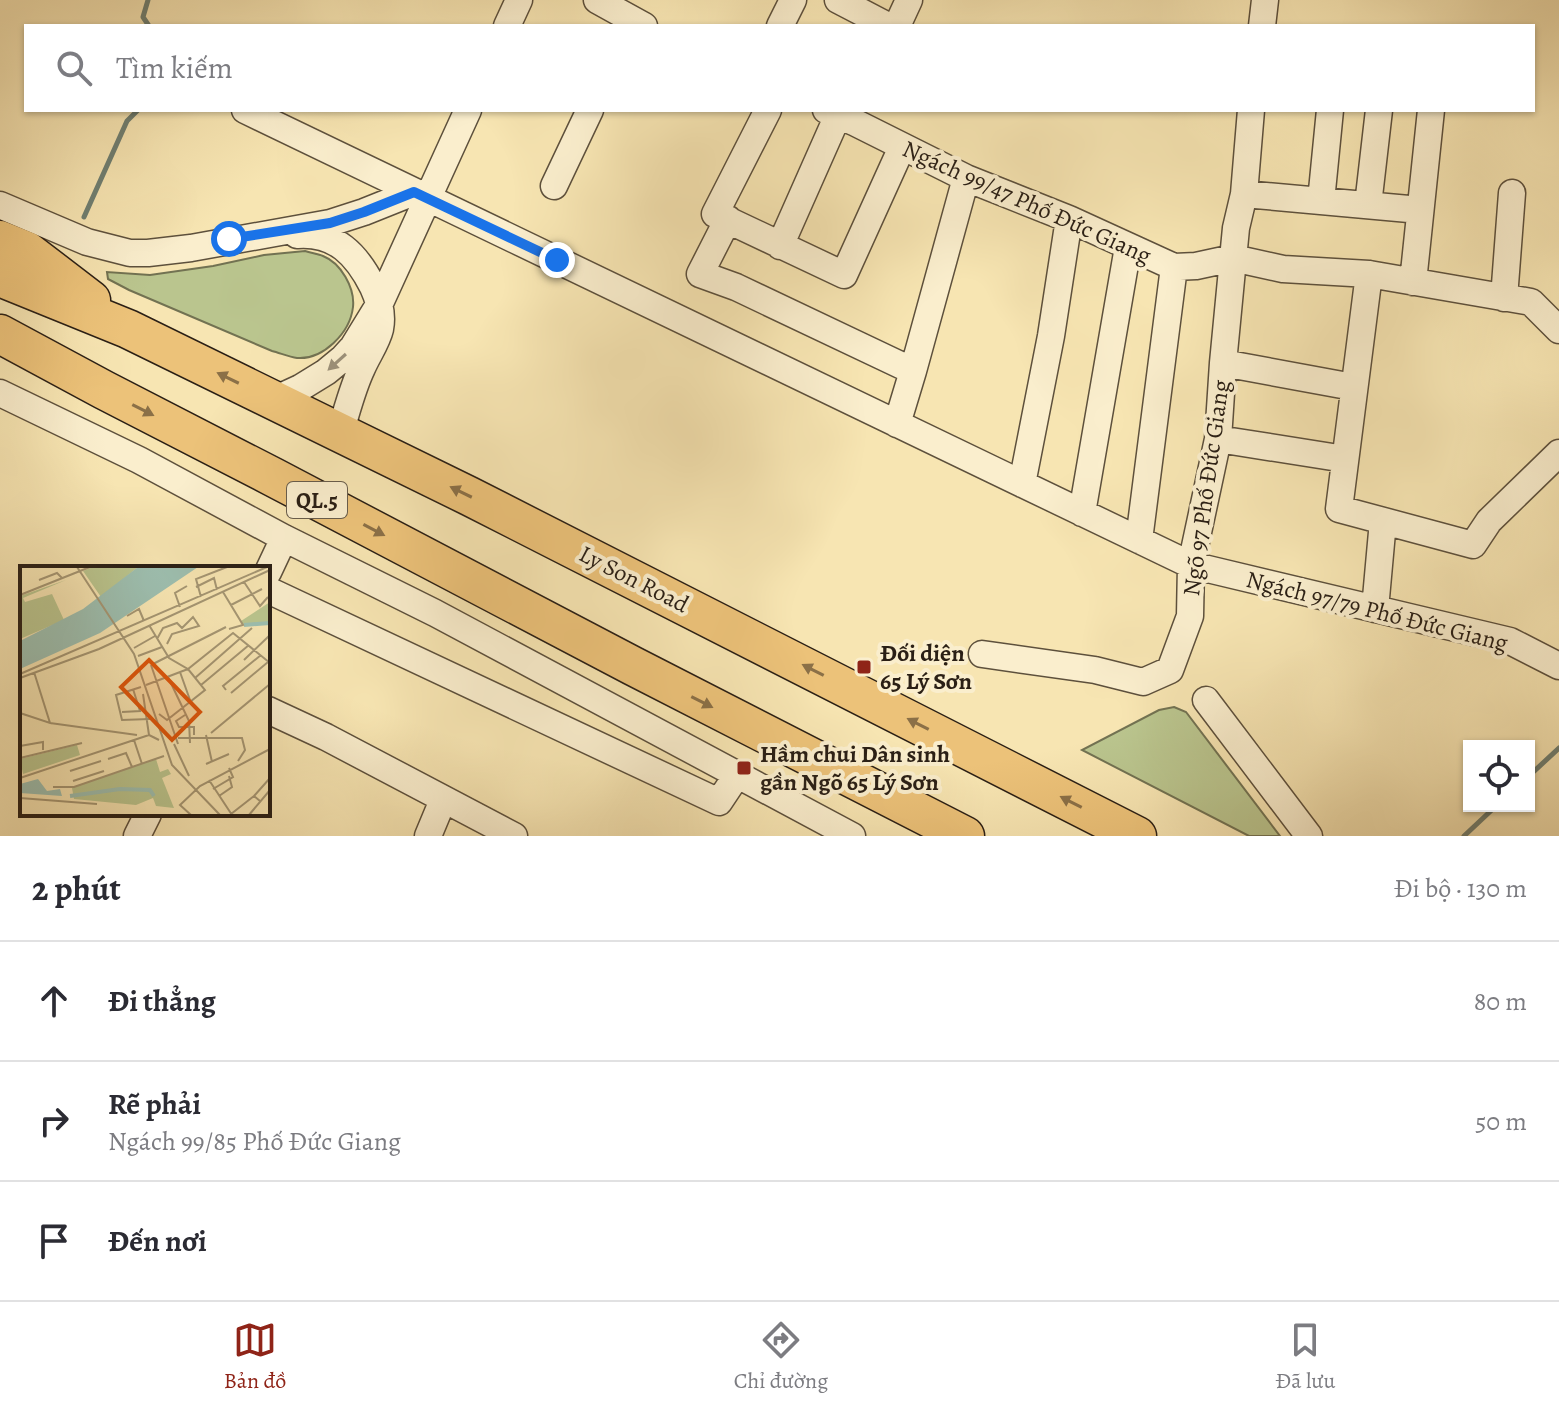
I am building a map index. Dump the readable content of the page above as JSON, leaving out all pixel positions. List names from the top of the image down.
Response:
{
  "streets": {
    "highway": ["QL.5", "Ly Son Road"],
    "street": ["Ngách 99/47 Phố Đức Giang", "Ngõ 97 Phố Đức Giang", "Ngách 97/79 Phố Đức Giang"]
  },
  "crossings": [
    ["Ngách 99/47 Phố Đức Giang", "Ngõ 97 Phố Đức Giang"],
    ["Ngõ 97 Phố Đức Giang", "Ngách 97/79 Phố Đức Giang"]
  ],
  "places": {
    "transit": ["Đối diện 65 Lý Sơn", "Hầm chui Dân sinh gần Ngõ 65 Lý Sơn"]
  },
  "page": {
    "search": "Tìm kiếm",
    "heading": ["2 phút", "Đi bộ · 130 m"],
    "list": [
      ["Đi thẳng", "80 m"],
      ["Rẽ phải", "Ngách 99/85 Phố Đức Giang", "50 m"],
      "Đến nơi"
    ],
    "nav": ["Bản đồ", "Chỉ đường", "Đã lưu"]
  }
}
